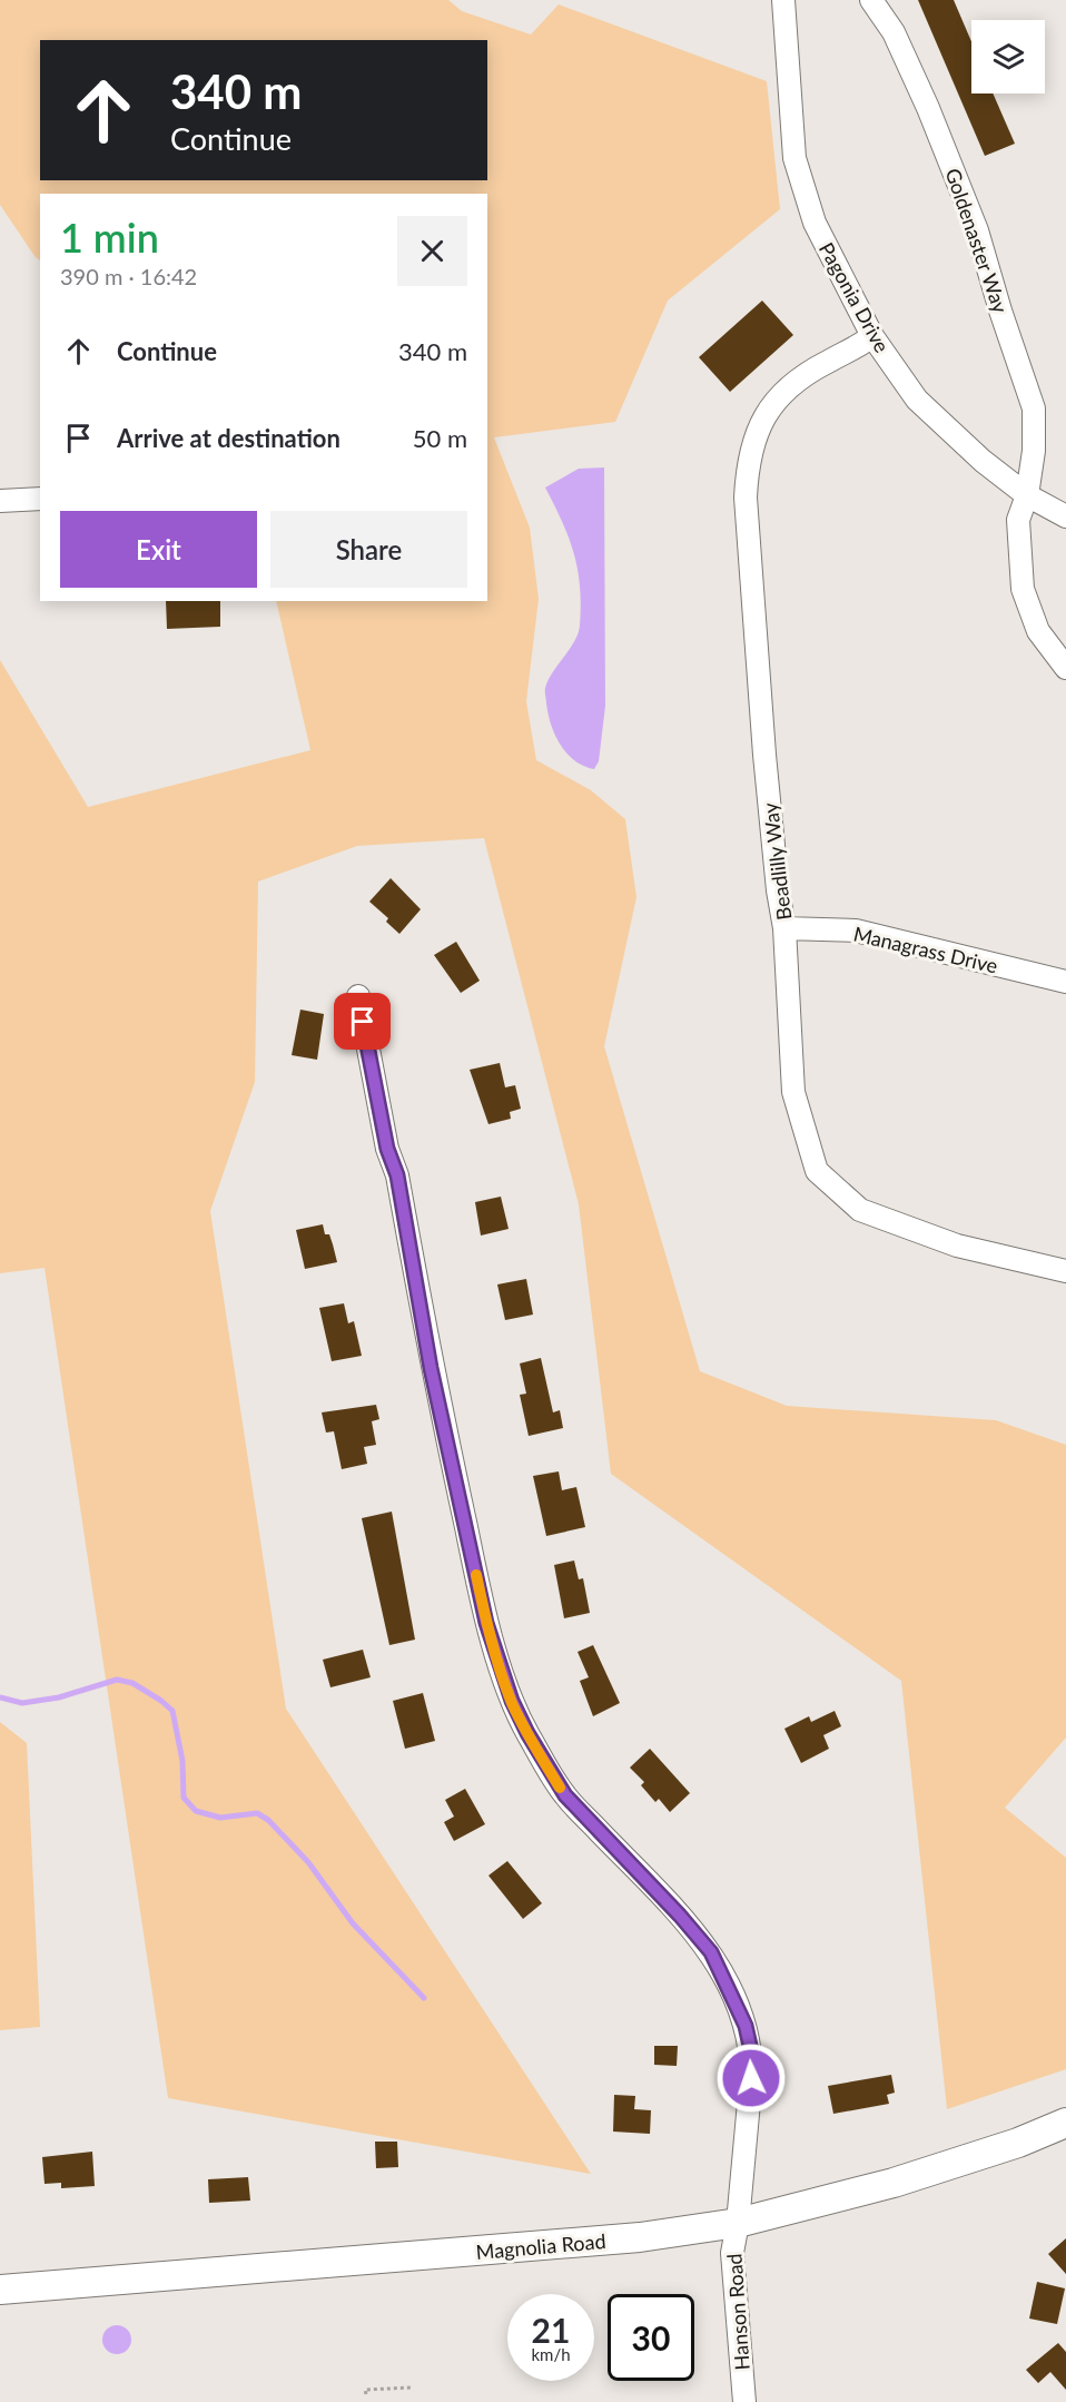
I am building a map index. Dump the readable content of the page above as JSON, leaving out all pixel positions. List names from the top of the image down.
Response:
{
  "streets": {
    "main road": ["Magnolia Road"],
    "street": [
      "Goldenaster Way",
      "Pagonia Drive",
      "Beadlilly Way",
      "Managrass Drive",
      "Hanson Road"
    ]
  },
  "crossings": [
    ["Goldenaster Way", "Pagonia Drive"],
    ["Pagonia Drive", "Beadlilly Way"],
    ["Beadlilly Way", "Managrass Drive"],
    ["Magnolia Road", "Hanson Road"]
  ],
  "page": {
    "turn": ["340 m", "Continue"],
    "heading": ["1 min", "390 m · 16:42"],
    "list": [
      {
        "name": "Continue",
        "value": "340 m"
      },
      {
        "name": "Arrive at destination",
        "value": "50 m"
      }
    ],
    "buttons": ["Exit", "Share"],
    "speed": "21 km/h",
    "limit": "30"
  }
}
